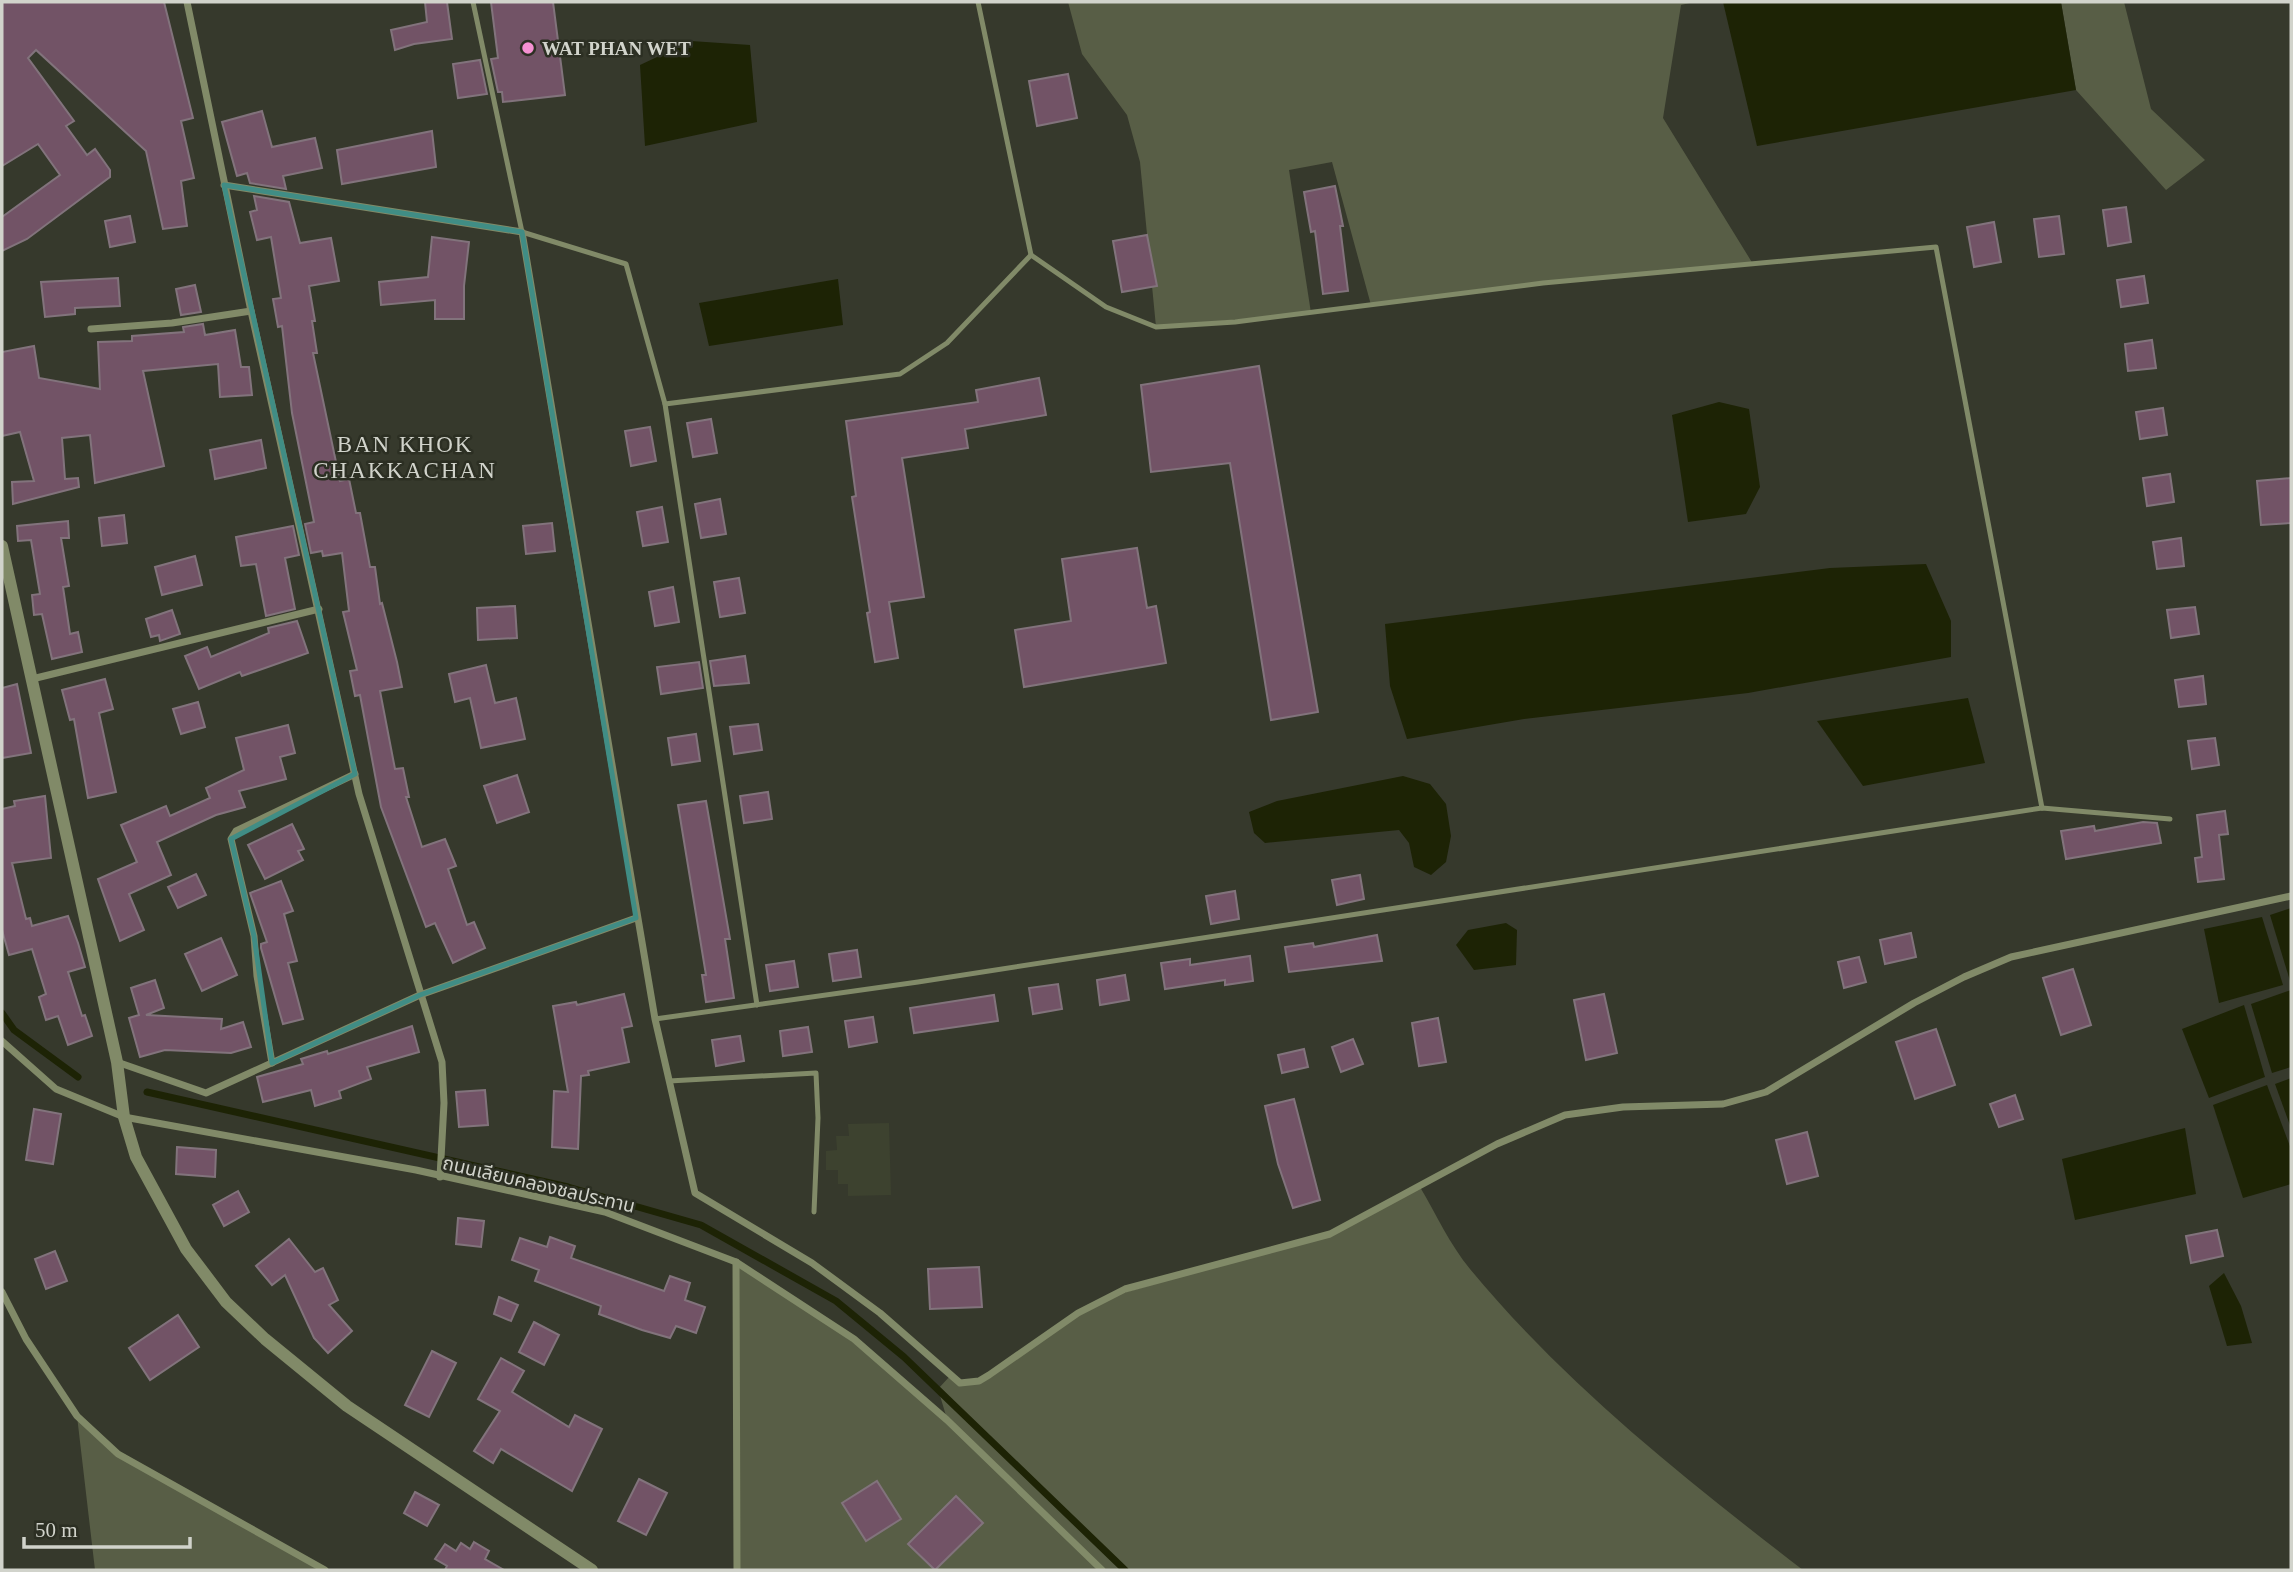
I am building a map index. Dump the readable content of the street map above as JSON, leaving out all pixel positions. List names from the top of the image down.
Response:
{
  "streets": {
    "street": ["ถนนเลียบคลองชลประทาน"]
  },
  "districts": ["BAN KHOK CHAKKACHAN"],
  "places": ["WAT PHAN WET"],
  "scale_bar": "50 m"
}
